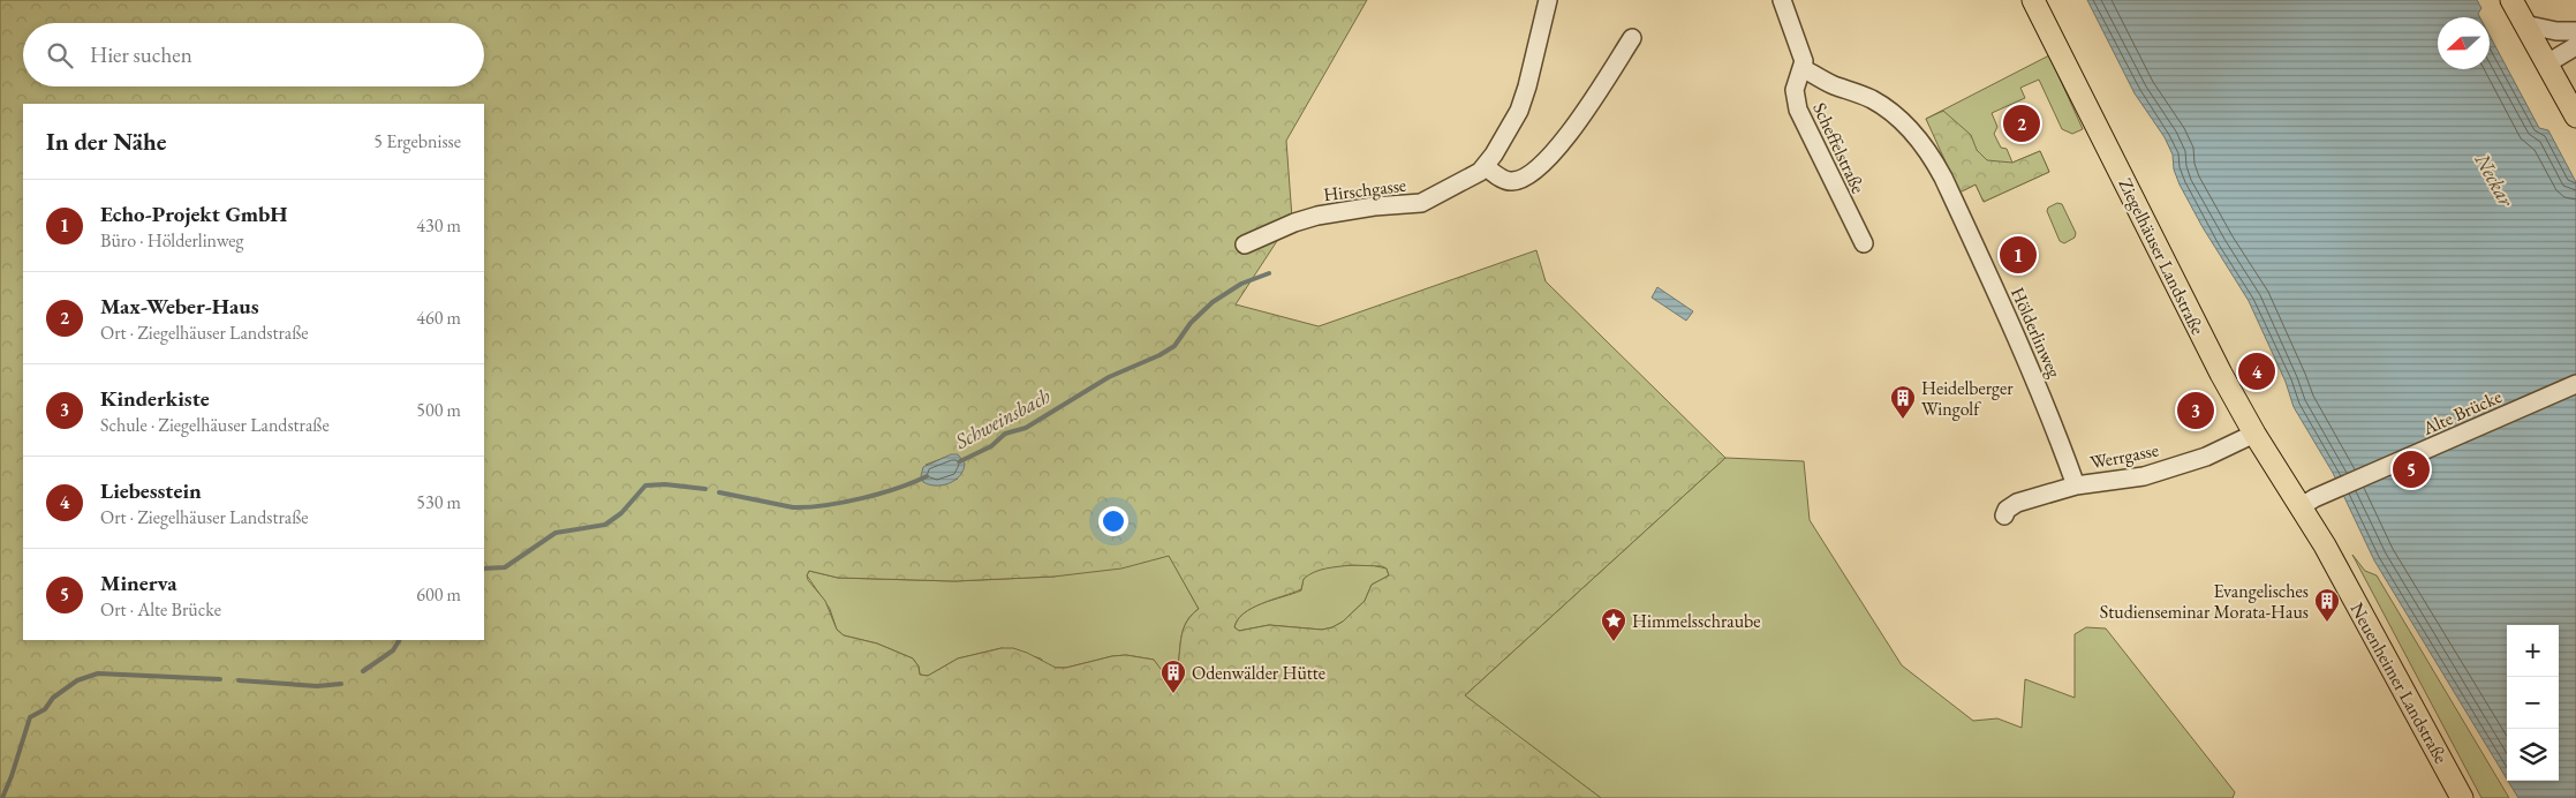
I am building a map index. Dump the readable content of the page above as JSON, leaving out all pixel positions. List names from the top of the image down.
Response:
{
  "streets": {
    "main road": ["Ziegelhäuser Landstraße", "Neuenheimer Landstraße"],
    "street": [
      "Scheffelstraße",
      "Hirschgasse",
      "Hölderlinweg",
      "Alte Brücke",
      "Werrgasse"
    ]
  },
  "crossings": [
    ["Scheffelstraße", "Hölderlinweg"],
    ["Ziegelhäuser Landstraße", "Alte Brücke"],
    ["Ziegelhäuser Landstraße", "Werrgasse"],
    ["Ziegelhäuser Landstraße", "Neuenheimer Landstraße"],
    ["Hölderlinweg", "Werrgasse"],
    ["Alte Brücke", "Neuenheimer Landstraße"]
  ],
  "water": ["Neckar", "Schweinsbach"],
  "places": {
    "building": ["Heidelberger Wingolf", "Evangelisches Studienseminar Morata-Haus", "Odenwälder Hütte"],
    "place": ["Himmelsschraube"]
  },
  "north": "left",
  "page": {
    "search": "Hier suchen",
    "pins": [
      "2",
      "1",
      "4",
      "3",
      "5"
    ],
    "heading": ["In der Nähe", "5 Ergebnisse"],
    "list": [
      {
        "mark": "1",
        "name": "Echo-Projekt GmbH",
        "note": "Büro · Hölderlinweg",
        "value": "430 m"
      },
      {
        "mark": "2",
        "name": "Max-Weber-Haus",
        "note": "Ort · Ziegelhäuser Landstraße",
        "value": "460 m"
      },
      {
        "mark": "3",
        "name": "Kinderkiste",
        "note": "Schule · Ziegelhäuser Landstraße",
        "value": "500 m"
      },
      {
        "mark": "4",
        "name": "Liebesstein",
        "note": "Ort · Ziegelhäuser Landstraße",
        "value": "530 m"
      },
      {
        "mark": "5",
        "name": "Minerva",
        "note": "Ort · Alte Brücke",
        "value": "600 m"
      }
    ],
    "map_buttons": ["+", "−"]
  }
}
